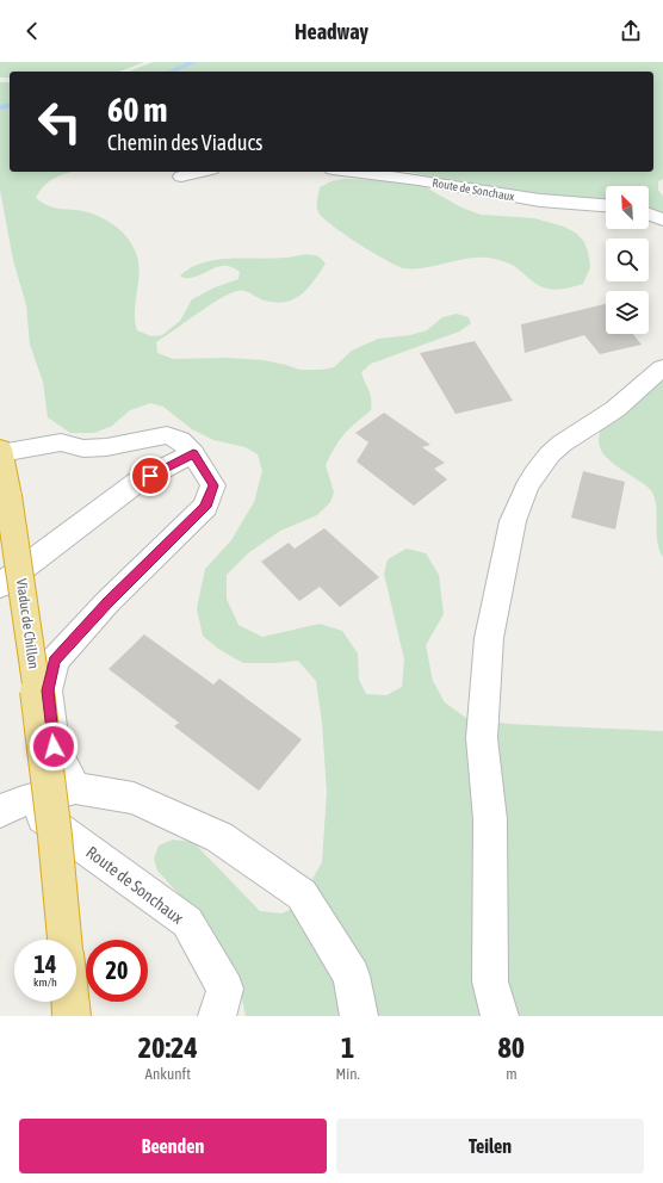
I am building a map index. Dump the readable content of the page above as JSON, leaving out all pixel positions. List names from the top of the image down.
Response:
{
  "streets": {
    "highway": ["Viaduc de Chillon"],
    "street": ["Route de Sonchaux"]
  },
  "north": "top left",
  "page": {
    "header": "Headway",
    "turn": ["60 m", "Chemin des Viaducs"],
    "speed": "14 km/h",
    "limit": "20",
    "eta": [
      "20:24",
      "Ankunft",
      "1",
      "Min.",
      "80",
      "m"
    ],
    "buttons": ["Beenden", "Teilen"]
  }
}
